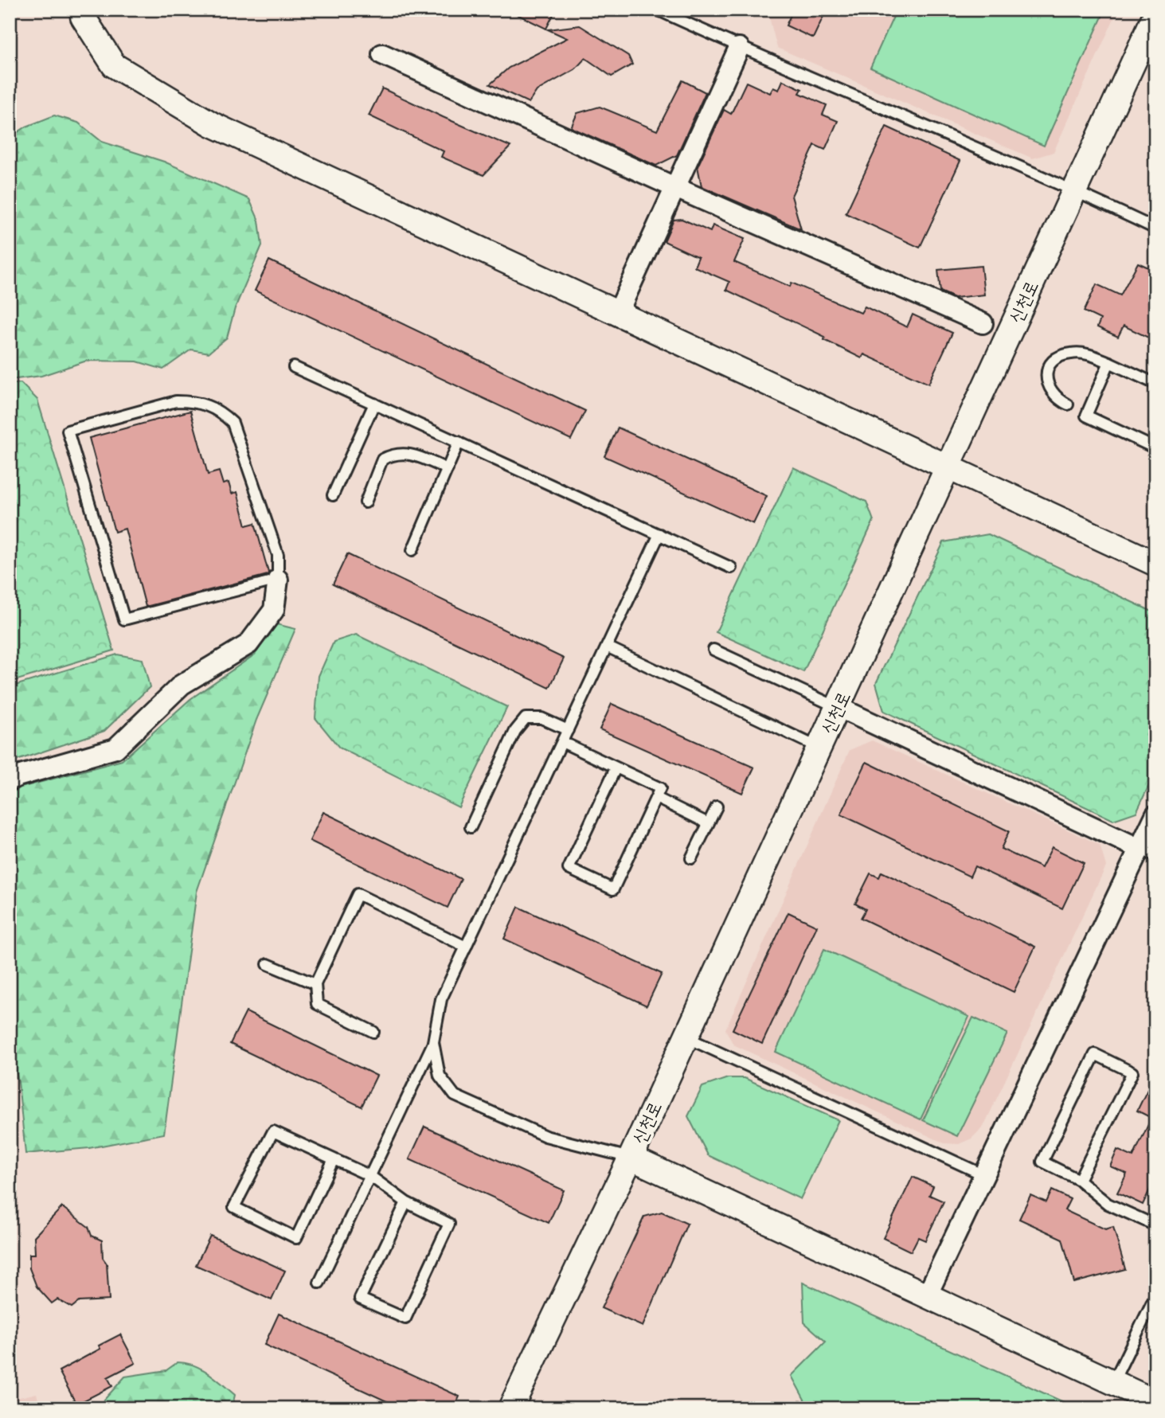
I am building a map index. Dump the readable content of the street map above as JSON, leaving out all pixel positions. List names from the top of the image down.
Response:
{
  "streets": {
    "street": ["신천로"]
  }
}
